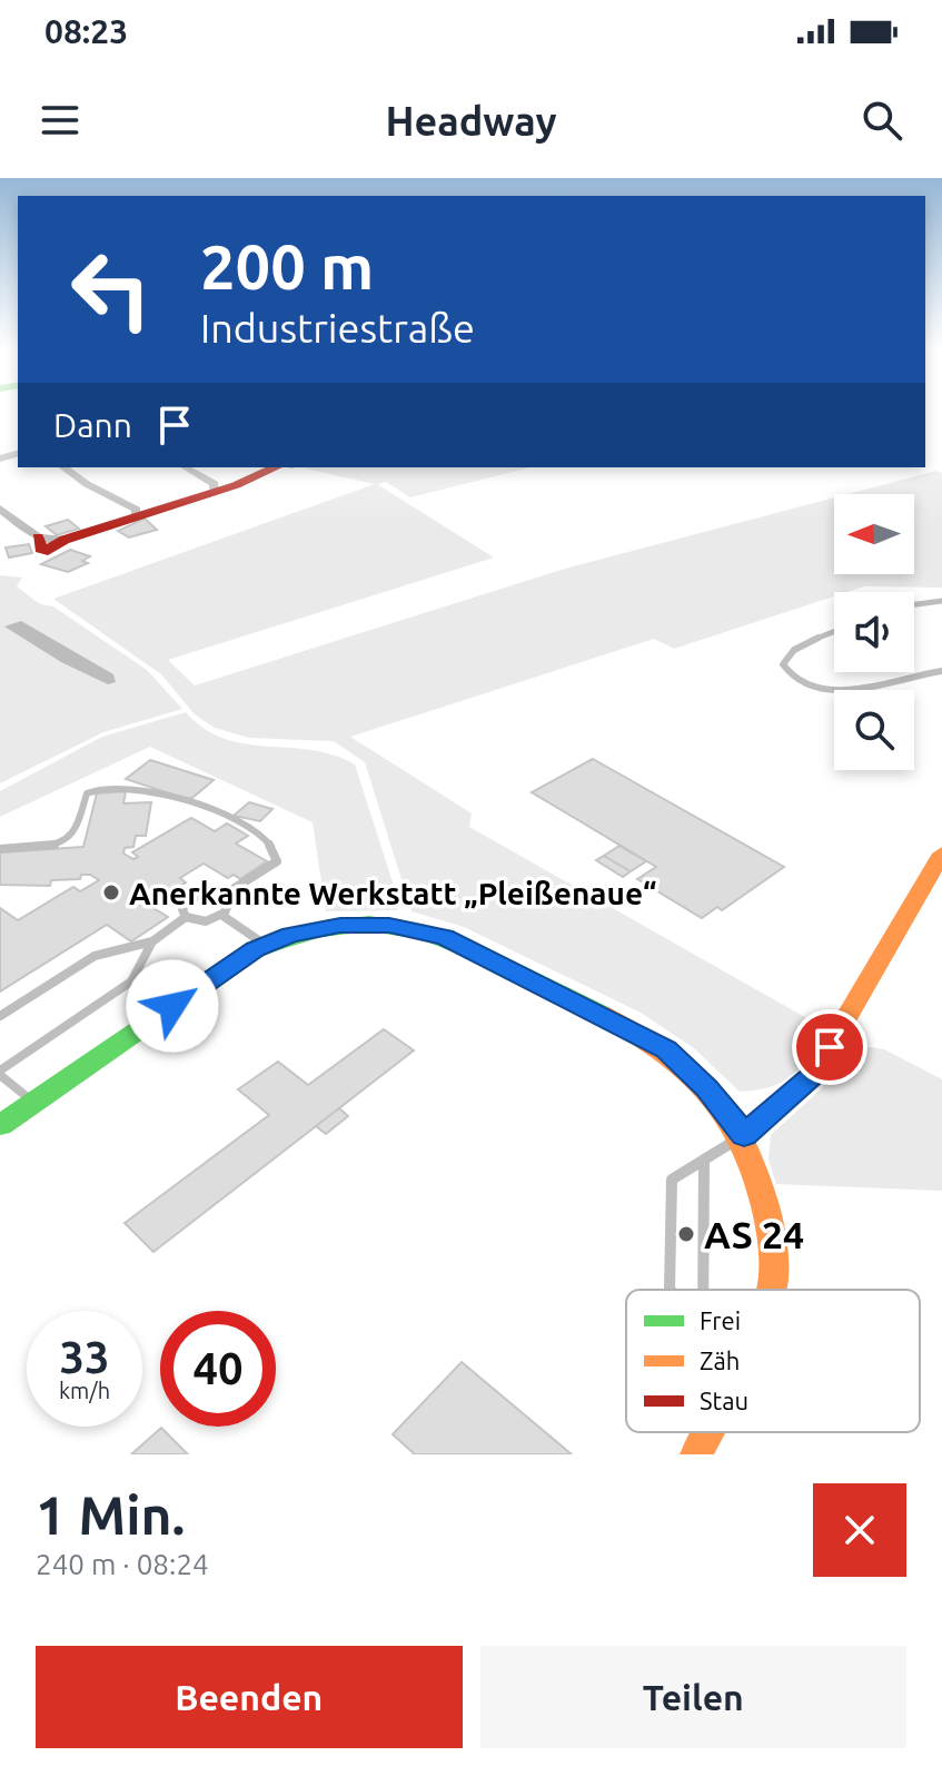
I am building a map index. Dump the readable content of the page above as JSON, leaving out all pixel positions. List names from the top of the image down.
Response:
{
  "places": ["Anerkannte Werkstatt „Pleißenaue“", "AS 24"],
  "legend": ["Frei", "Zäh", "Stau"],
  "north": "left",
  "page": {
    "status": "08:23",
    "header": "Headway",
    "turn": ["200 m", "Industriestraße"],
    "then": "Dann",
    "speed": "33 km/h",
    "limit": "40",
    "heading": ["1 Min.", "240 m · 08:24"],
    "buttons": ["Beenden", "Teilen"]
  }
}
